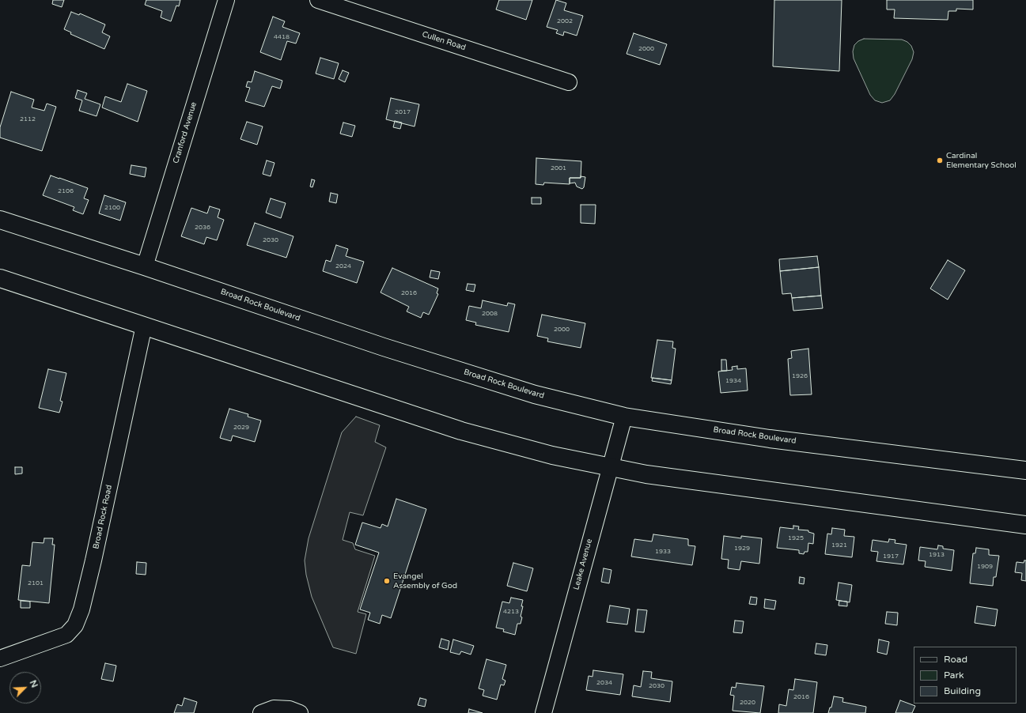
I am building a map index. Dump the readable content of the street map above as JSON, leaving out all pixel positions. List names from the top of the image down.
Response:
{
  "streets": {
    "main road": ["Broad Rock Boulevard"],
    "street": [
      "Cullen Road",
      "Cranford Avenue",
      "Broad Rock Road",
      "Leake Avenue"
    ]
  },
  "crossings": [
    ["Cranford Avenue", "Broad Rock Boulevard"],
    ["Broad Rock Boulevard", "Leake Avenue"]
  ],
  "places": ["Cardinal Elementary School", "Evangel Assembly of God"],
  "house_numbers": [
    "2002",
    "4418",
    "2000",
    "2017",
    "2112",
    "2001",
    "2106",
    "2100",
    "2036",
    "2030",
    "2024",
    "2016",
    "2008",
    "2000",
    "1926",
    "1934",
    "2029",
    "1925",
    "1921",
    "1929",
    "1933",
    "1913",
    "1917",
    "1909",
    "2101",
    "4213",
    "2034",
    "2030",
    "2016",
    "2020"
  ],
  "legend": ["Road", "Park", "Building"],
  "north": "top right"
}
